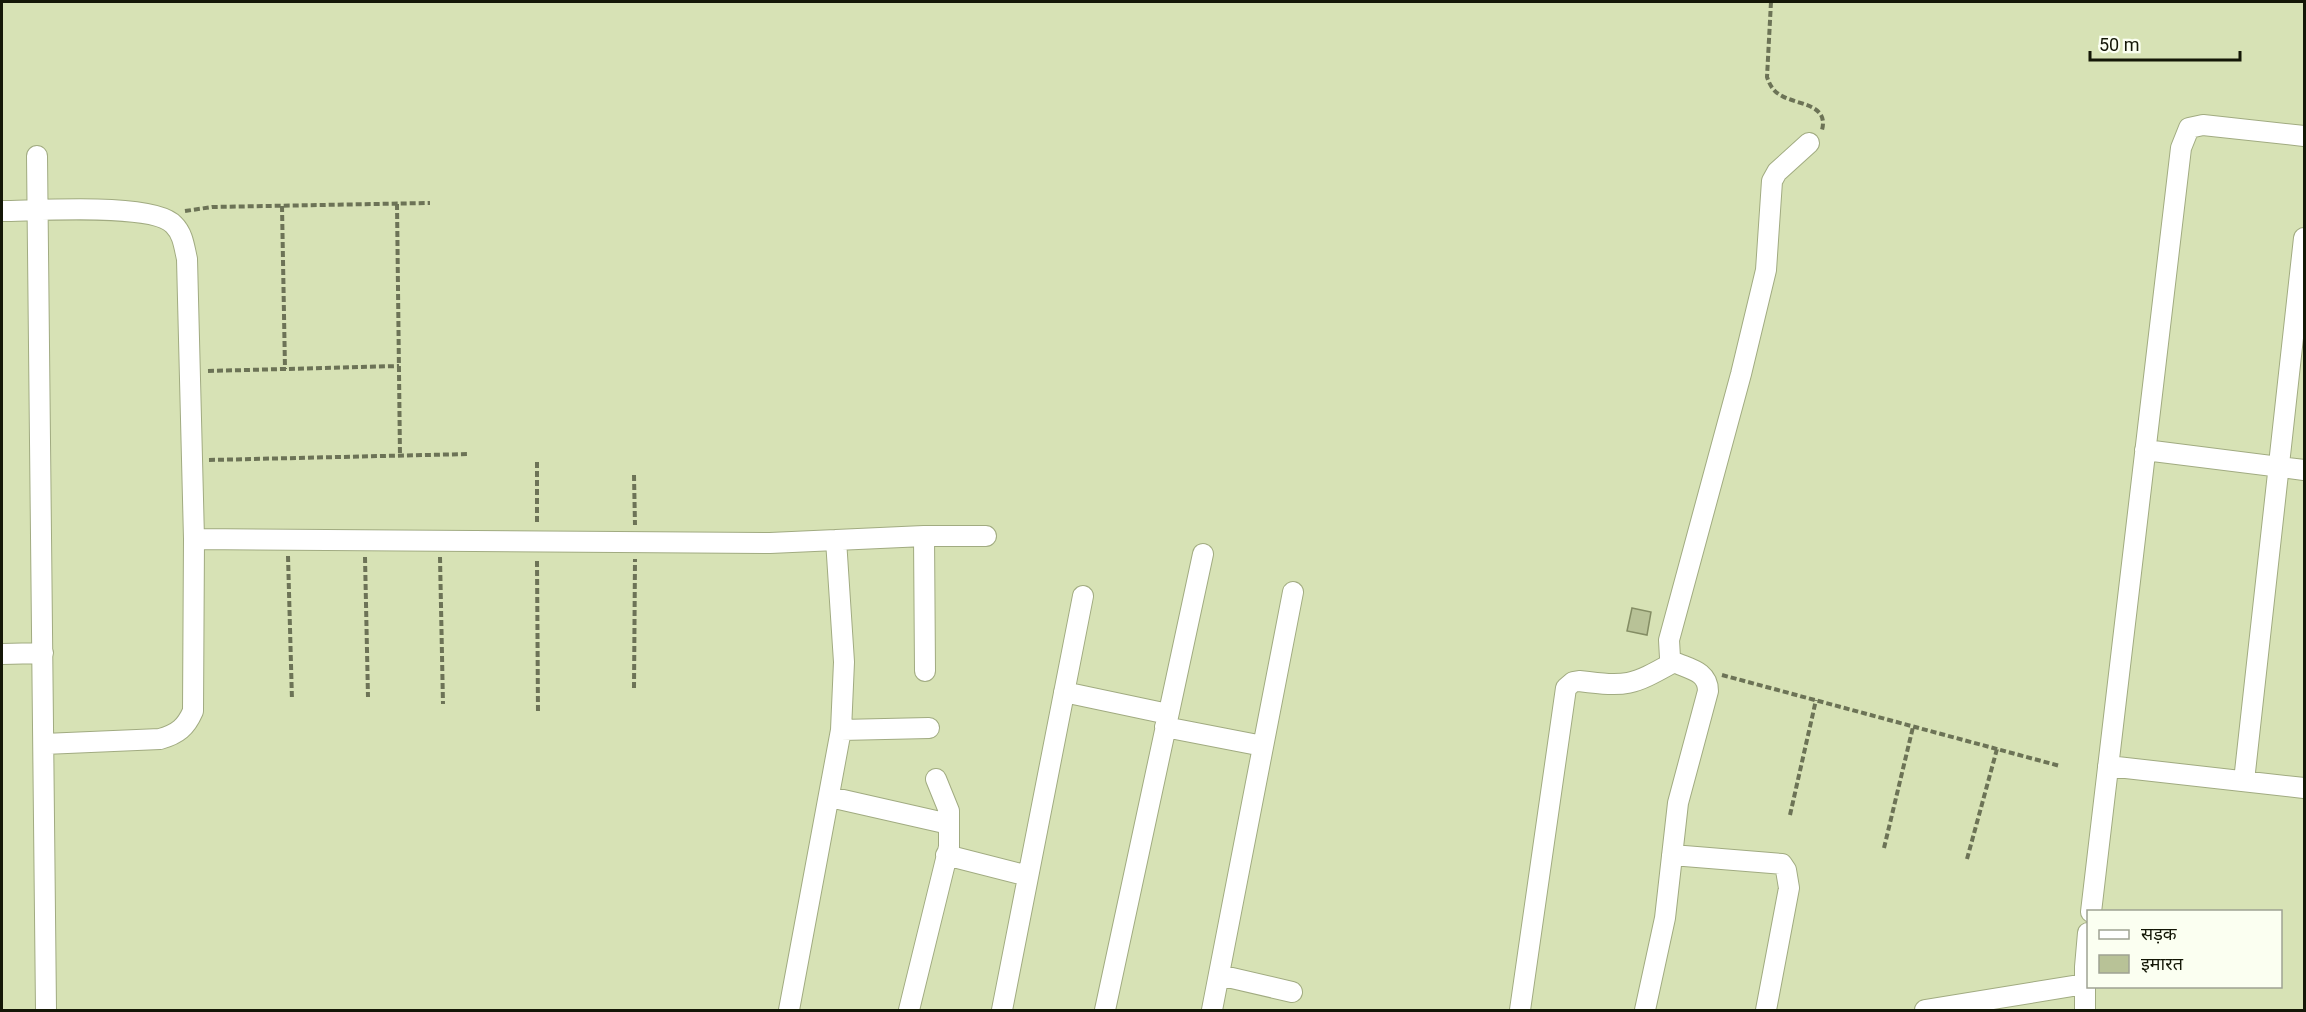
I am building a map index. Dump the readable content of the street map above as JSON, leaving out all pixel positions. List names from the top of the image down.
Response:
{
  "legend": ["सड़क", "इमारत"],
  "scale_bar": "50 m"
}
